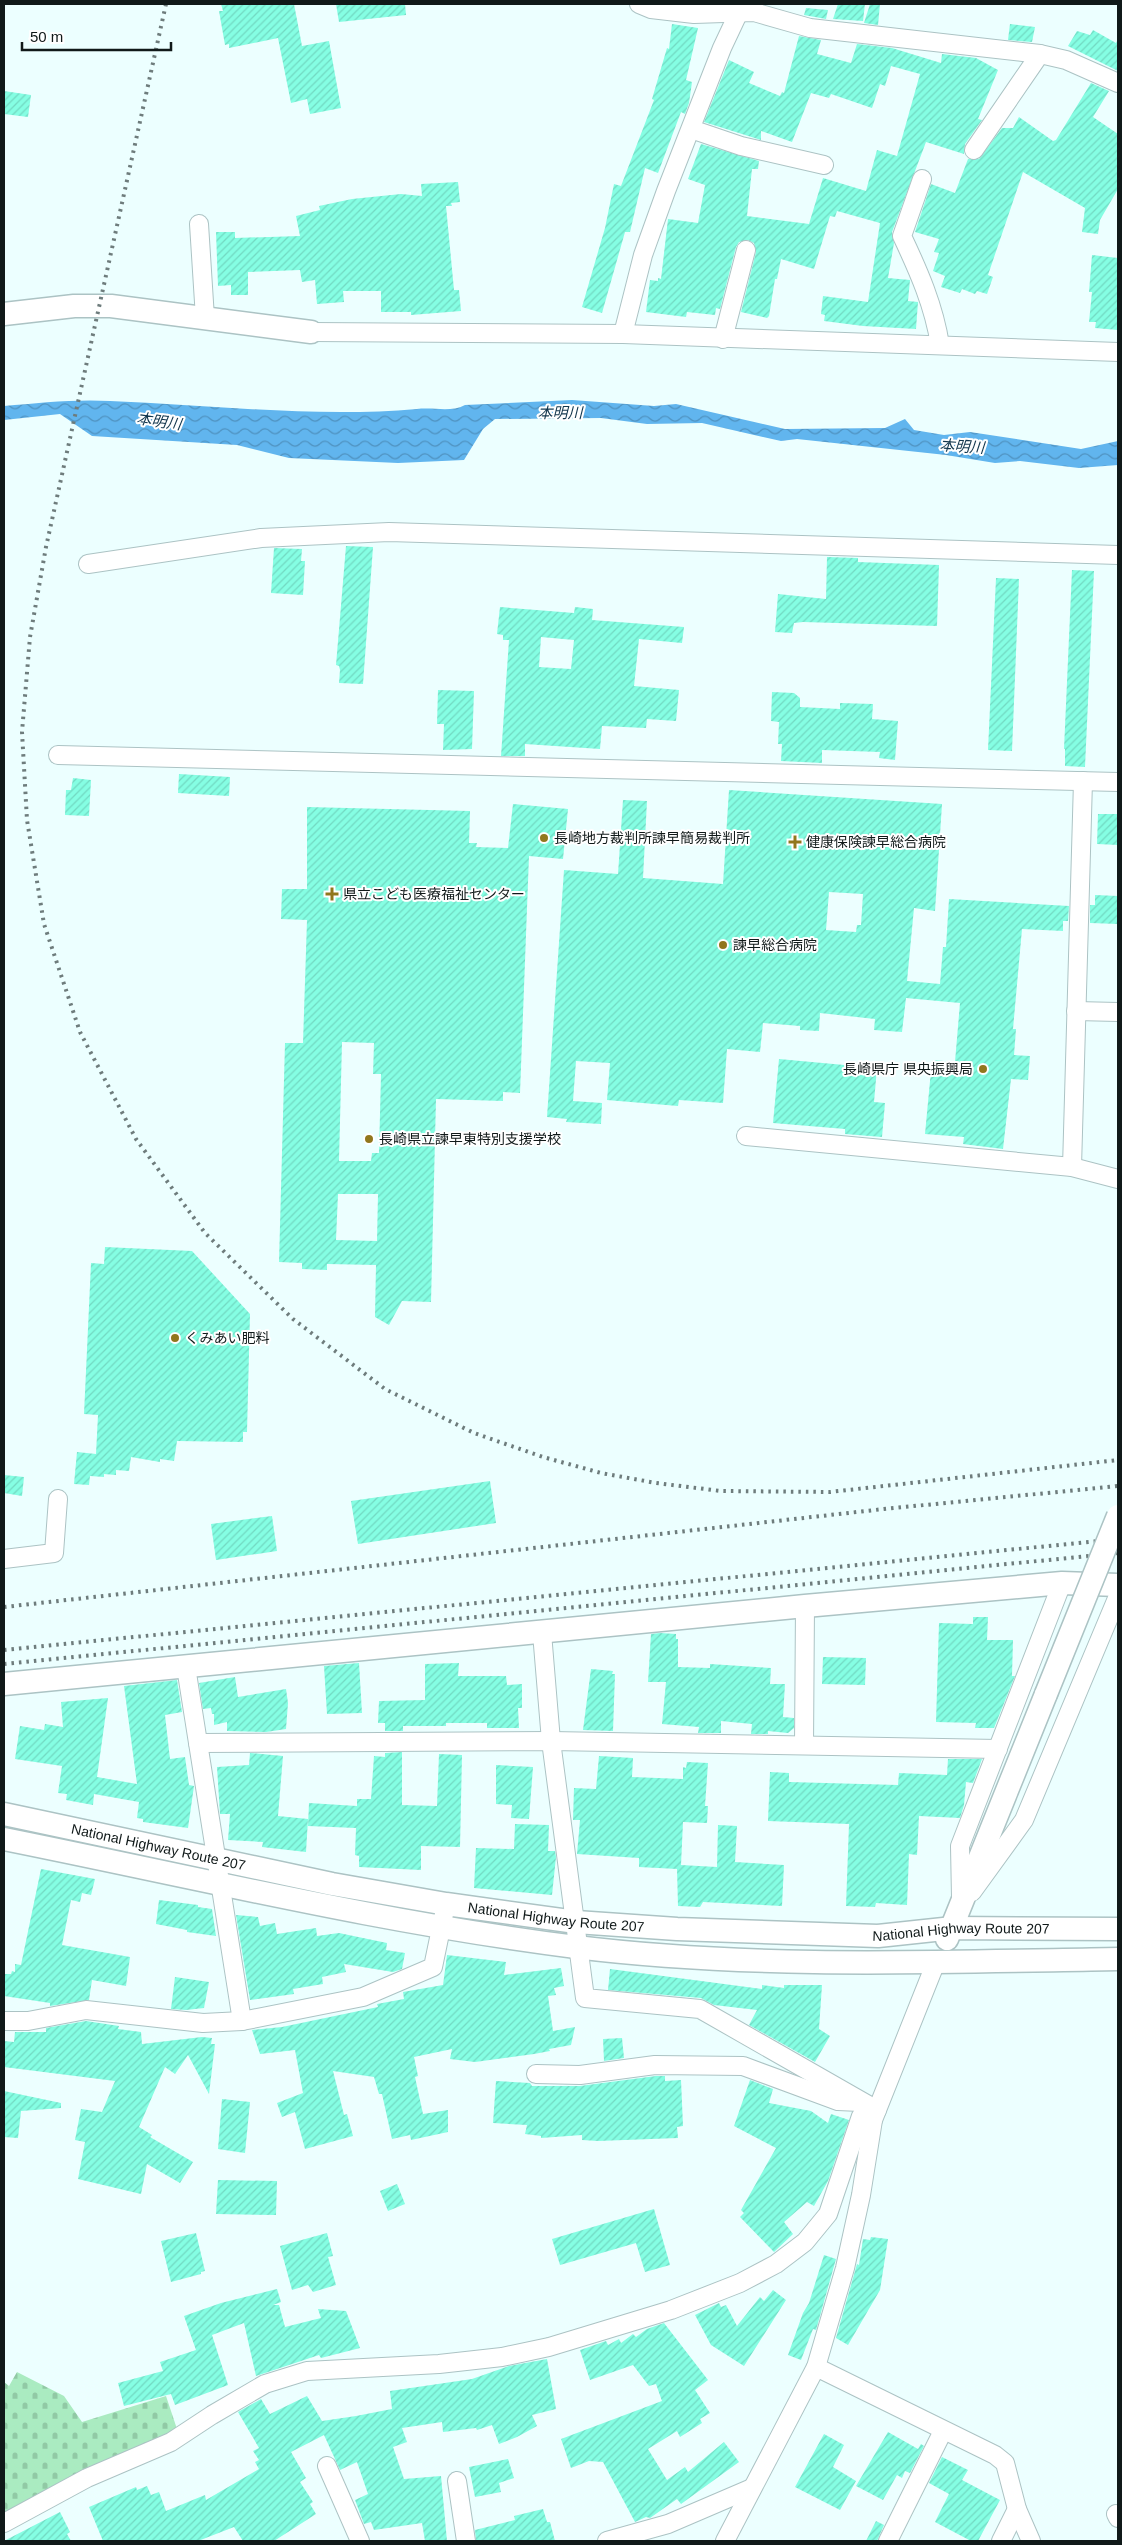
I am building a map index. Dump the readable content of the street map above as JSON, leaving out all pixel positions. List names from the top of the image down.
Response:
{
  "streets": {
    "street": ["National Highway Route 207"]
  },
  "water": ["本明川"],
  "places": {
    "other": [
      "長崎地方裁判所諫早簡易裁判所",
      "諫早総合病院",
      "長崎県庁 県央振興局",
      "長崎県立諫早東特別支援学校",
      "くみあい肥料"
    ],
    "health": ["健康保険諫早総合病院", "県立こども医療福祉センター"]
  },
  "scale_bar": "50 m"
}
